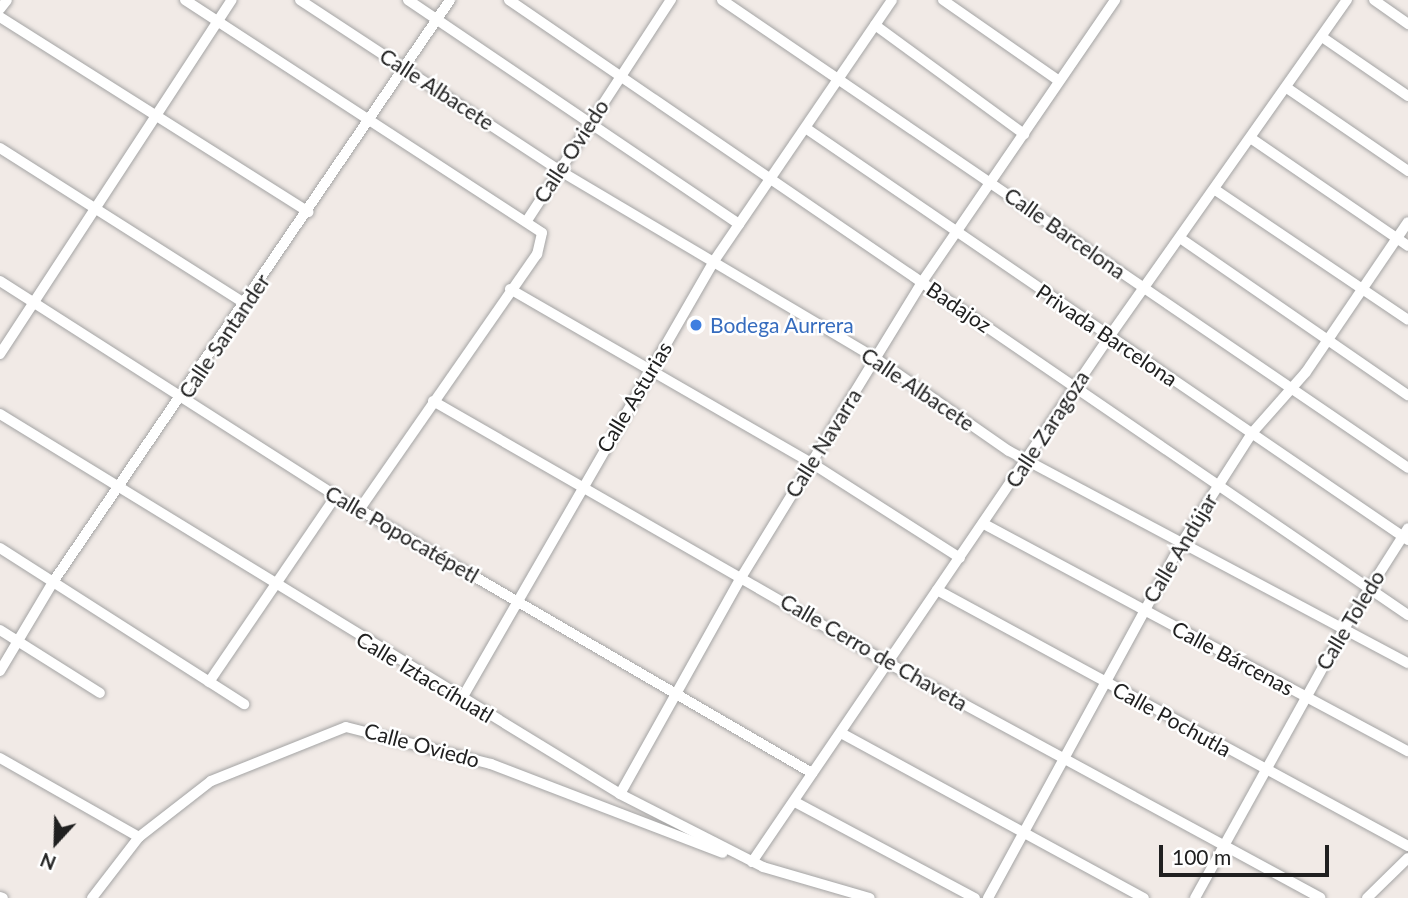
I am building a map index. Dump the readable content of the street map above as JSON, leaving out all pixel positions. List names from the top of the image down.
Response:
{
  "streets": {
    "street": [
      "Calle Albacete",
      "Calle Oviedo",
      "Calle Barcelona",
      "Badajoz",
      "Privada Barcelona",
      "Calle Santander",
      "Calle Asturias",
      "Calle Zaragoza",
      "Calle Navarra",
      "Calle Popocatépetl",
      "Calle Andújar",
      "Calle Toledo",
      "Calle Cerro de Chaveta",
      "Calle Bárcenas",
      "Calle Iztaccíhuatl",
      "Calle Pochutla"
    ]
  },
  "crossings": [
    ["Calle Albacete", "Calle Oviedo"],
    ["Calle Albacete", "Calle Santander"],
    ["Calle Albacete", "Calle Asturias"],
    ["Calle Albacete", "Calle Zaragoza"],
    ["Calle Albacete", "Calle Navarra"],
    ["Calle Albacete", "Calle Andújar"],
    ["Calle Albacete", "Calle Toledo"],
    ["Calle Oviedo", "Badajoz"],
    ["Calle Oviedo", "Calle Zaragoza"],
    ["Calle Oviedo", "Calle Popocatépetl"],
    ["Calle Oviedo", "Calle Cerro de Chaveta"],
    ["Calle Oviedo", "Calle Iztaccíhuatl"],
    ["Calle Barcelona", "Calle Asturias"],
    ["Calle Barcelona", "Calle Zaragoza"],
    ["Calle Barcelona", "Calle Navarra"],
    ["Calle Barcelona", "Calle Andújar"],
    ["Badajoz", "Calle Asturias"],
    ["Badajoz", "Calle Zaragoza"],
    ["Badajoz", "Calle Navarra"],
    ["Badajoz", "Calle Andújar"],
    ["Badajoz", "Calle Toledo"],
    ["Privada Barcelona", "Calle Asturias"],
    ["Privada Barcelona", "Calle Zaragoza"],
    ["Privada Barcelona", "Calle Navarra"],
    ["Privada Barcelona", "Calle Andújar"],
    ["Privada Barcelona", "Calle Toledo"],
    ["Calle Santander", "Calle Popocatépetl"],
    ["Calle Santander", "Calle Iztaccíhuatl"],
    ["Calle Asturias", "Calle Popocatépetl"],
    ["Calle Asturias", "Calle Cerro de Chaveta"],
    ["Calle Asturias", "Calle Iztaccíhuatl"],
    ["Calle Zaragoza", "Calle Popocatépetl"],
    ["Calle Zaragoza", "Calle Cerro de Chaveta"],
    ["Calle Zaragoza", "Calle Bárcenas"],
    ["Calle Zaragoza", "Calle Iztaccíhuatl"],
    ["Calle Zaragoza", "Calle Pochutla"],
    ["Calle Navarra", "Calle Popocatépetl"],
    ["Calle Navarra", "Calle Cerro de Chaveta"],
    ["Calle Navarra", "Calle Iztaccíhuatl"],
    ["Calle Andújar", "Calle Cerro de Chaveta"],
    ["Calle Andújar", "Calle Bárcenas"],
    ["Calle Andújar", "Calle Pochutla"],
    ["Calle Toledo", "Calle Cerro de Chaveta"],
    ["Calle Toledo", "Calle Bárcenas"],
    ["Calle Toledo", "Calle Pochutla"]
  ],
  "places": ["Bodega Aurrera"],
  "scale_bar": "100 m",
  "north": "bottom"
}
